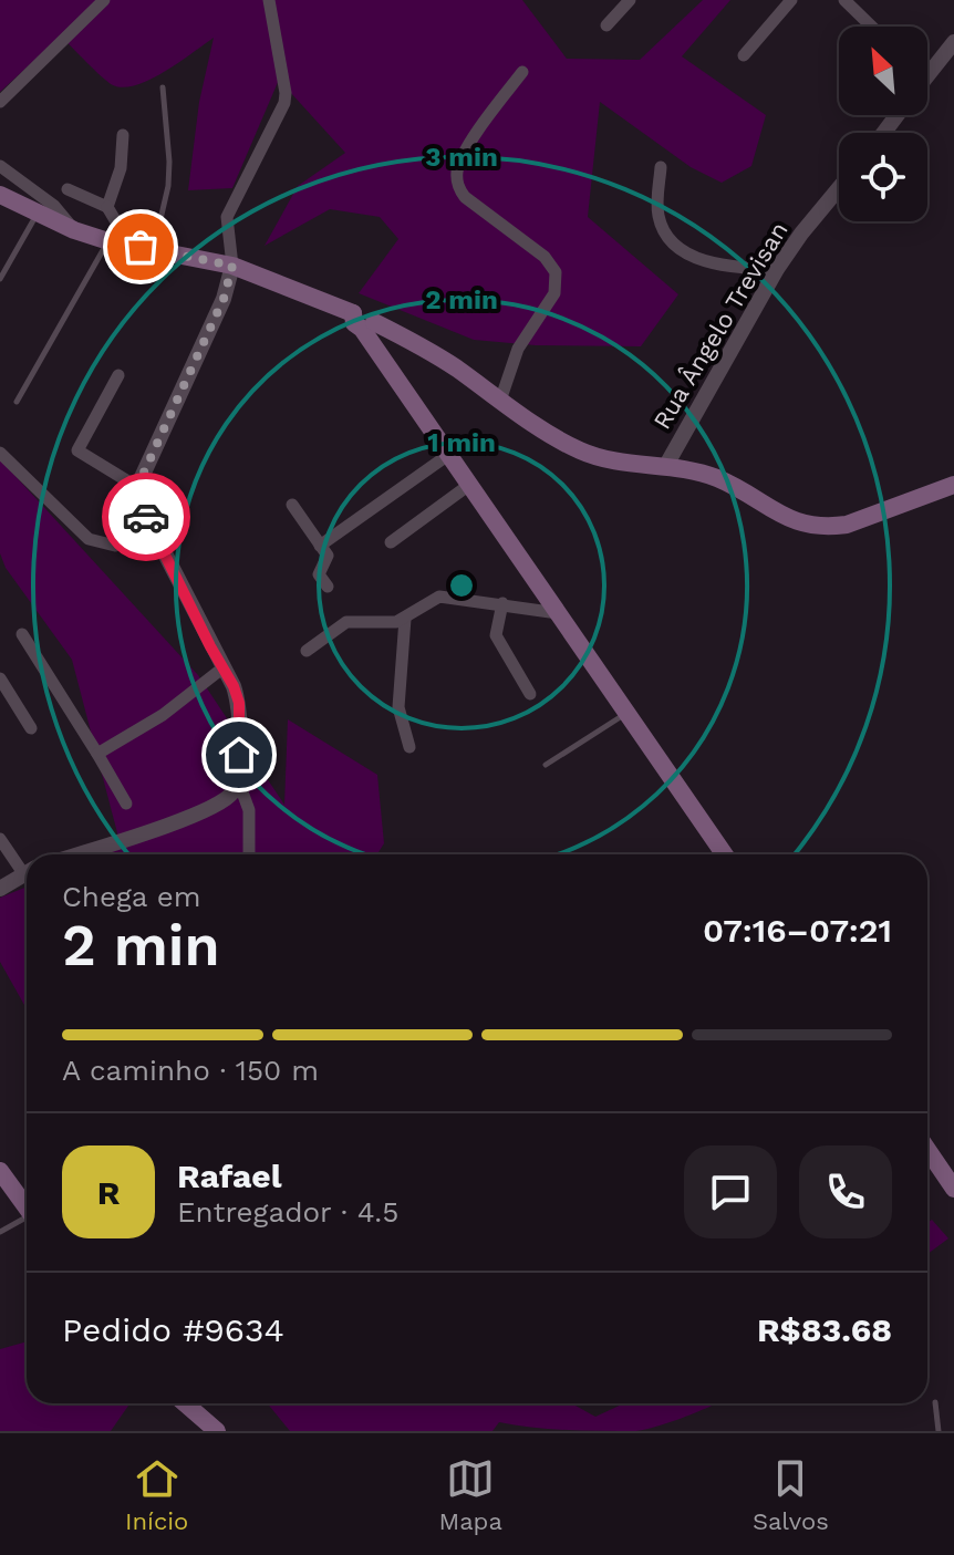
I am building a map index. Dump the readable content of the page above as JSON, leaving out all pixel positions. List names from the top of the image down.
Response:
{
  "streets": {
    "street": ["Rua Ângelo Trevisan"]
  },
  "north": "top left",
  "page": {
    "heading": ["2 min", "Chega em", "07:16–07:21"],
    "panel": [
      "Rafael",
      "Entregador · 4.5",
      "Pedido #9634",
      "R$83.68"
    ],
    "bar": "A caminho · 150 m",
    "round": "R",
    "tabs": ["Início", "Mapa", "Salvos"]
  },
  "rings": ["3 min", "2 min", "1 min"]
}
